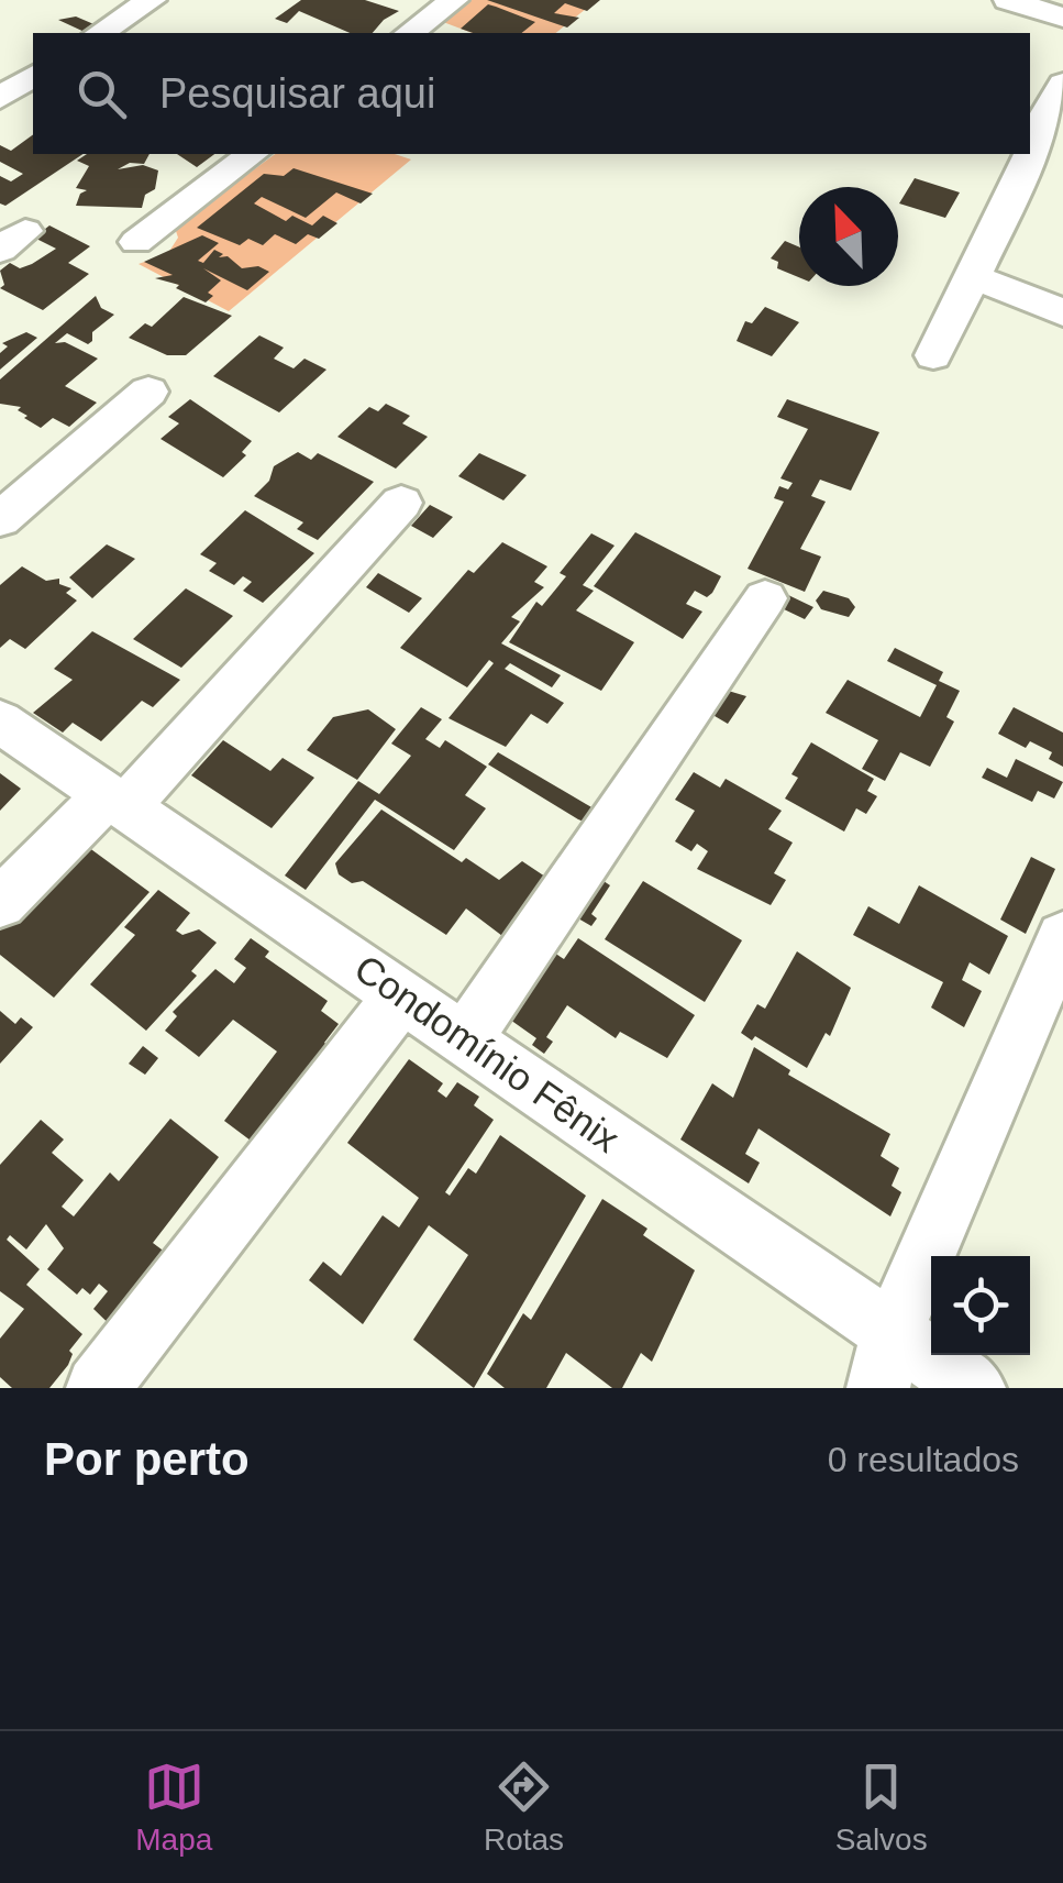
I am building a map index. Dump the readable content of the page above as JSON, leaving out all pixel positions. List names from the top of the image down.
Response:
{
  "streets": {
    "street": ["Condomínio Fênix"]
  },
  "north": "top left",
  "page": {
    "search": "Pesquisar aqui",
    "heading": ["Por perto", "0 resultados"],
    "nav": ["Mapa", "Rotas", "Salvos"]
  }
}
